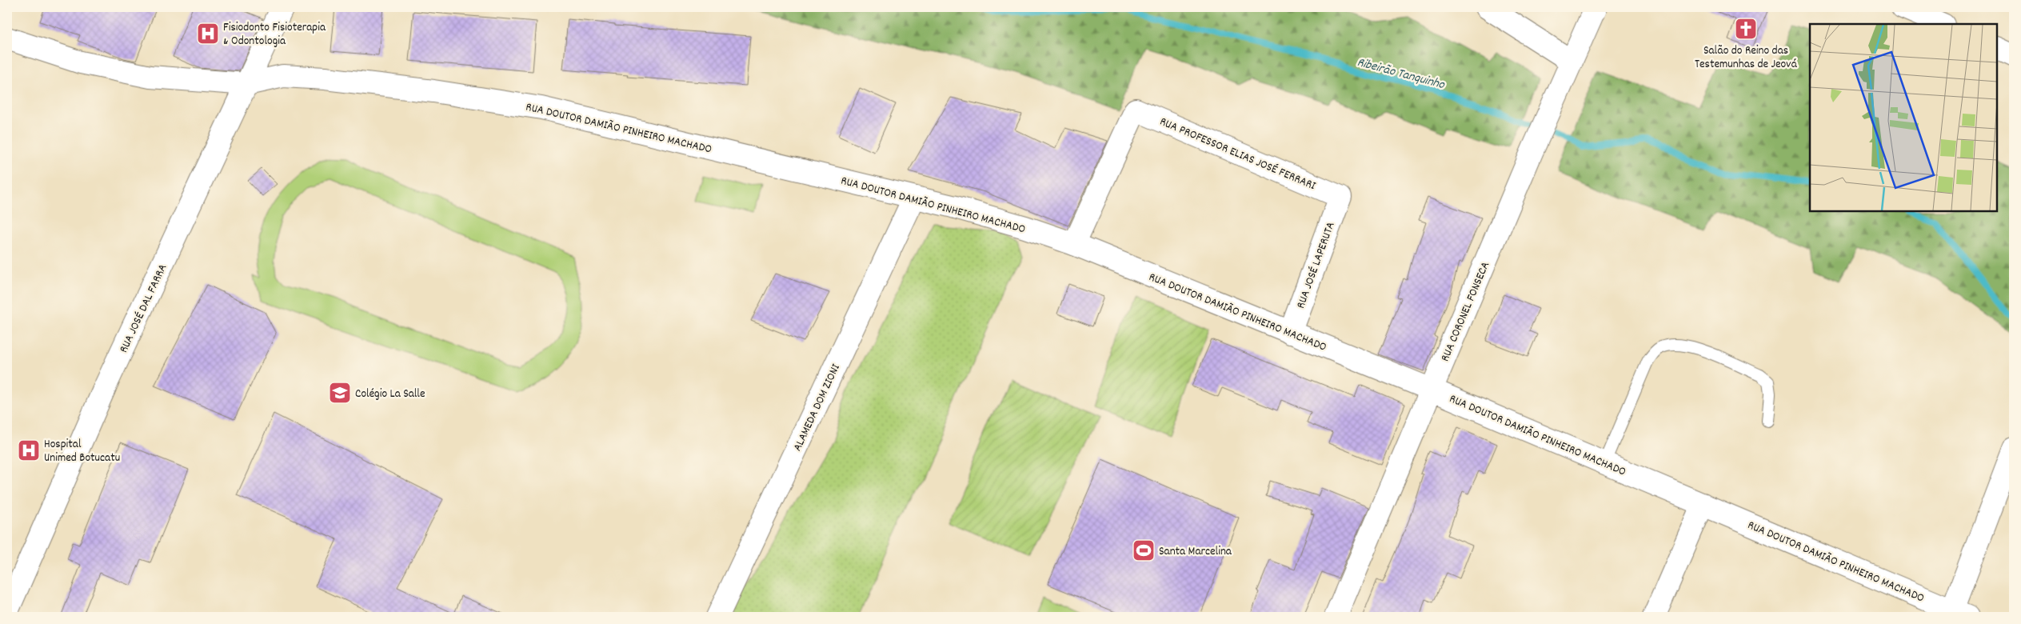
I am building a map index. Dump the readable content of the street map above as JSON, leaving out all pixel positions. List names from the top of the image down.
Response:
{
  "streets": {
    "street": [
      "RUA DOUTOR DAMIÃO PINHEIRO MACHADO",
      "RUA PROFESSOR ELIAS JOSÉ FERRARI",
      "RUA JOSÉ LAPERUTA",
      "RUA JOSÉ DAL FARRA",
      "RUA CORONEL FONSECA",
      "ALAMEDA DOM ZIONI"
    ]
  },
  "crossings": [
    ["RUA DOUTOR DAMIÃO PINHEIRO MACHADO", "RUA PROFESSOR ELIAS JOSÉ FERRARI"],
    ["RUA DOUTOR DAMIÃO PINHEIRO MACHADO", "RUA JOSÉ LAPERUTA"],
    ["RUA DOUTOR DAMIÃO PINHEIRO MACHADO", "RUA JOSÉ DAL FARRA"],
    ["RUA DOUTOR DAMIÃO PINHEIRO MACHADO", "RUA CORONEL FONSECA"],
    ["RUA DOUTOR DAMIÃO PINHEIRO MACHADO", "ALAMEDA DOM ZIONI"],
    ["RUA PROFESSOR ELIAS JOSÉ FERRARI", "RUA JOSÉ LAPERUTA"]
  ],
  "water": ["Ribeirão Tanquinho"],
  "places": {
    "church": ["Salão do Reino das Testemunhas de Jeová"],
    "hospital": ["Fisiodonto Fisioterapia & Odontologia", "Hospital Unimed Botucatu"],
    "school or university": ["Colégio La Salle"],
    "sports": ["Santa Marcelina"]
  }
}
